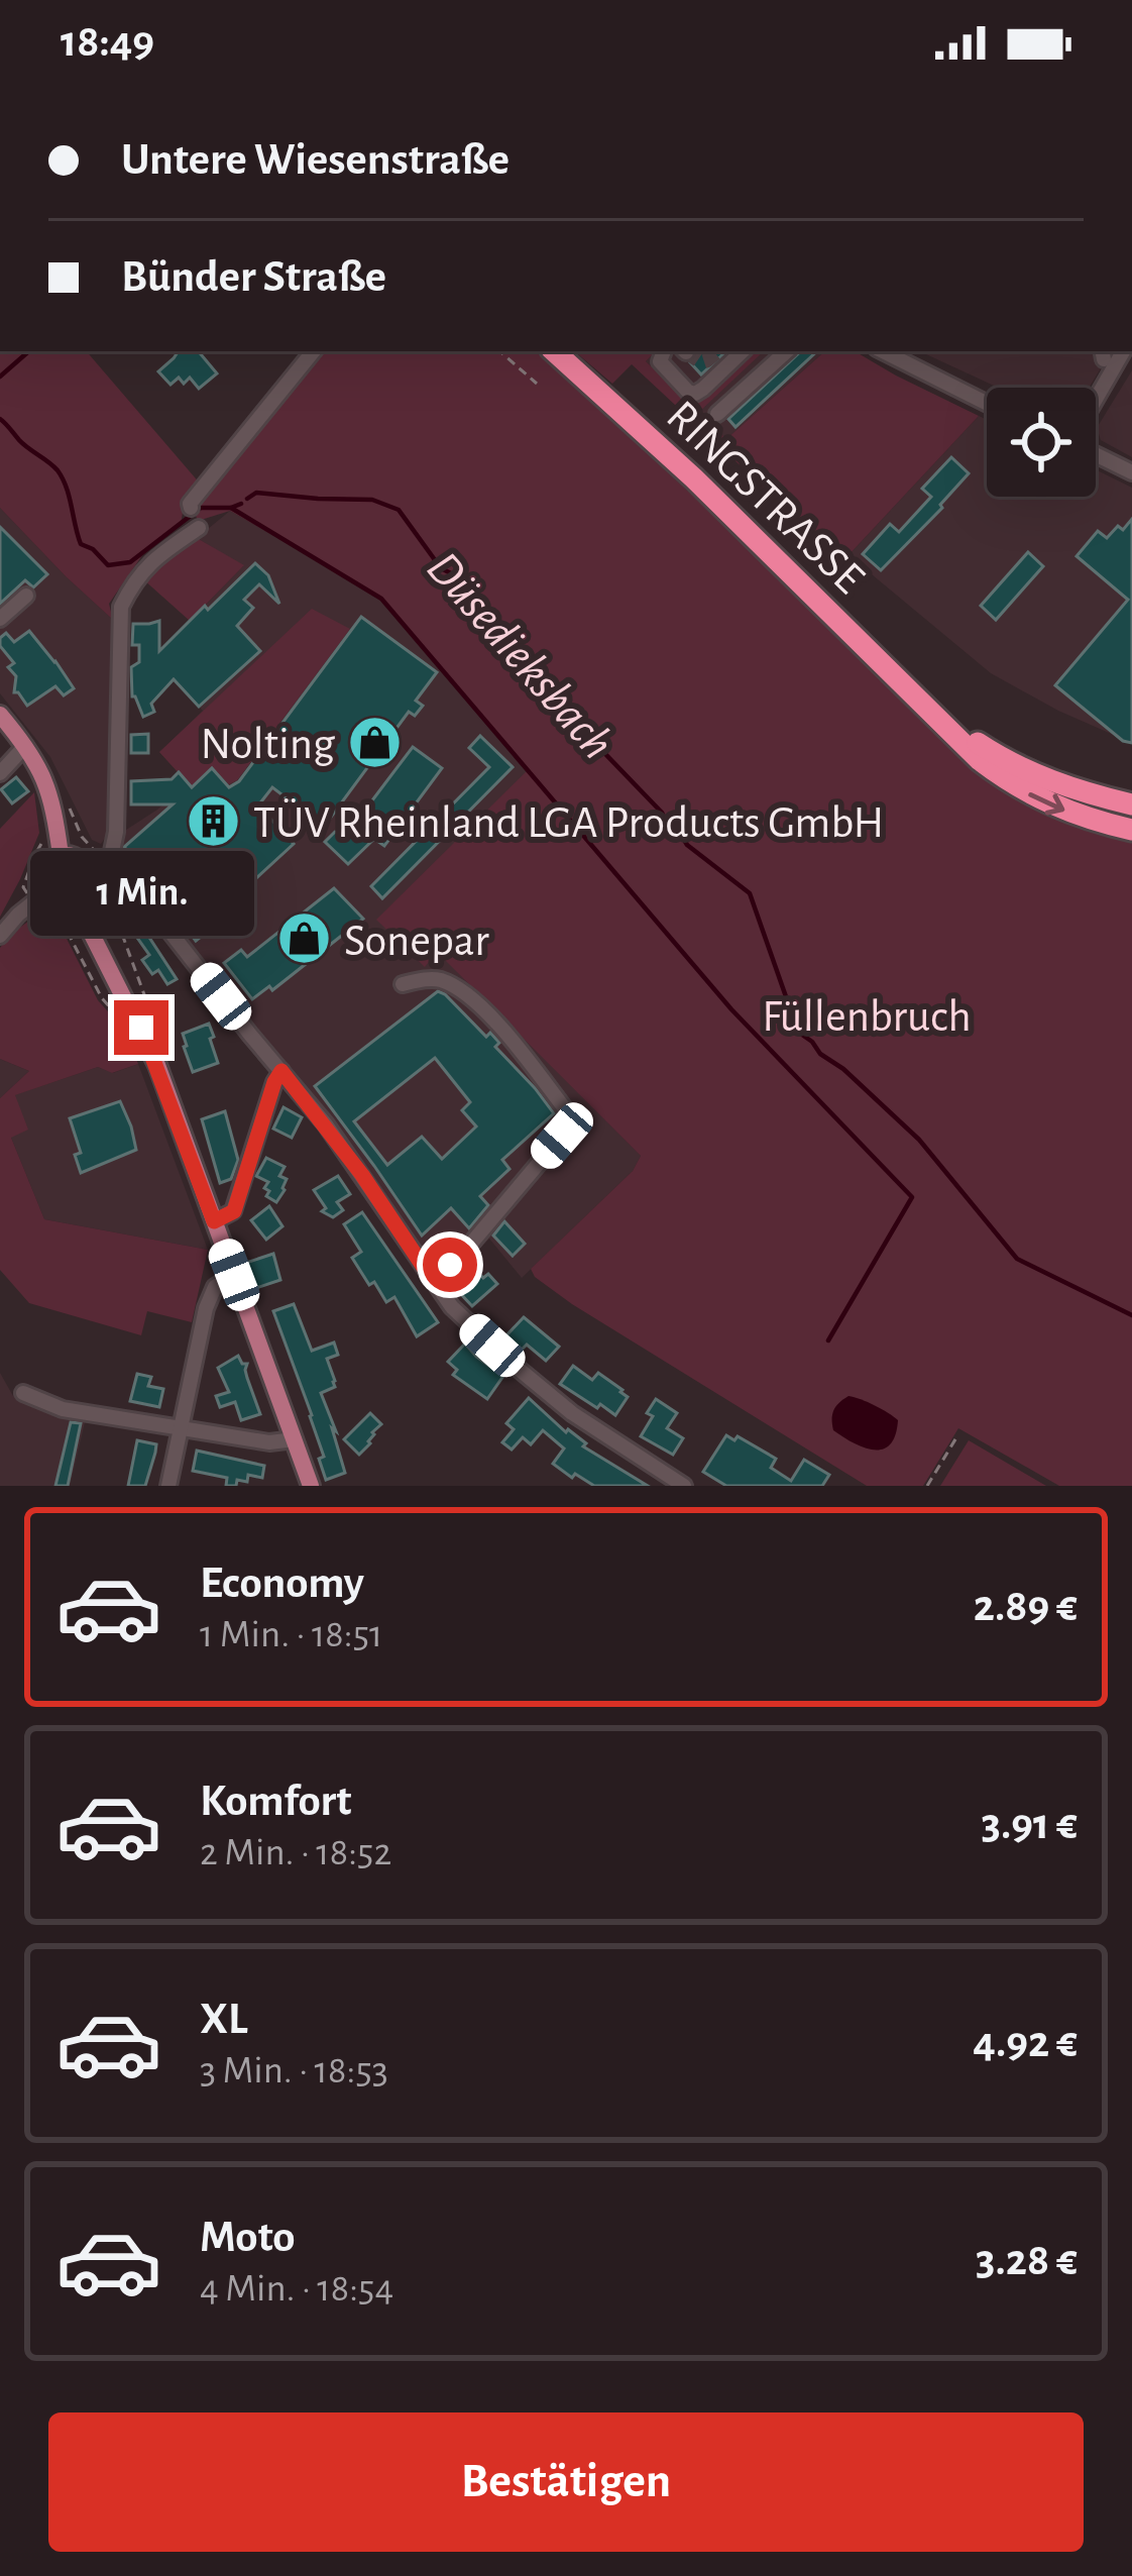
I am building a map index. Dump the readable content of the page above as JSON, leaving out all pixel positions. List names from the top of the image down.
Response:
{
  "streets": {
    "highway": ["RINGSTRASSE"]
  },
  "water": ["Düsedieksbach"],
  "parks": ["Füllenbruch"],
  "places": {
    "shop": ["Nolting", "Sonepar"],
    "building": ["TÜV Rheinland LGA Products GmbH"]
  },
  "page": {
    "status": "18:49",
    "banner": ["Untere Wiesenstraße", "Bünder Straße"],
    "bubble": "1 Min.",
    "list": [
      {
        "name": "Economy",
        "note": "1 Min. · 18:51",
        "value": "2.89 €"
      },
      {
        "name": "Komfort",
        "note": "2 Min. · 18:52",
        "value": "3.91 €"
      },
      {
        "name": "XL",
        "note": "3 Min. · 18:53",
        "value": "4.92 €"
      },
      {
        "name": "Moto",
        "note": "4 Min. · 18:54",
        "value": "3.28 €"
      }
    ],
    "buttons": "Bestätigen"
  }
}
